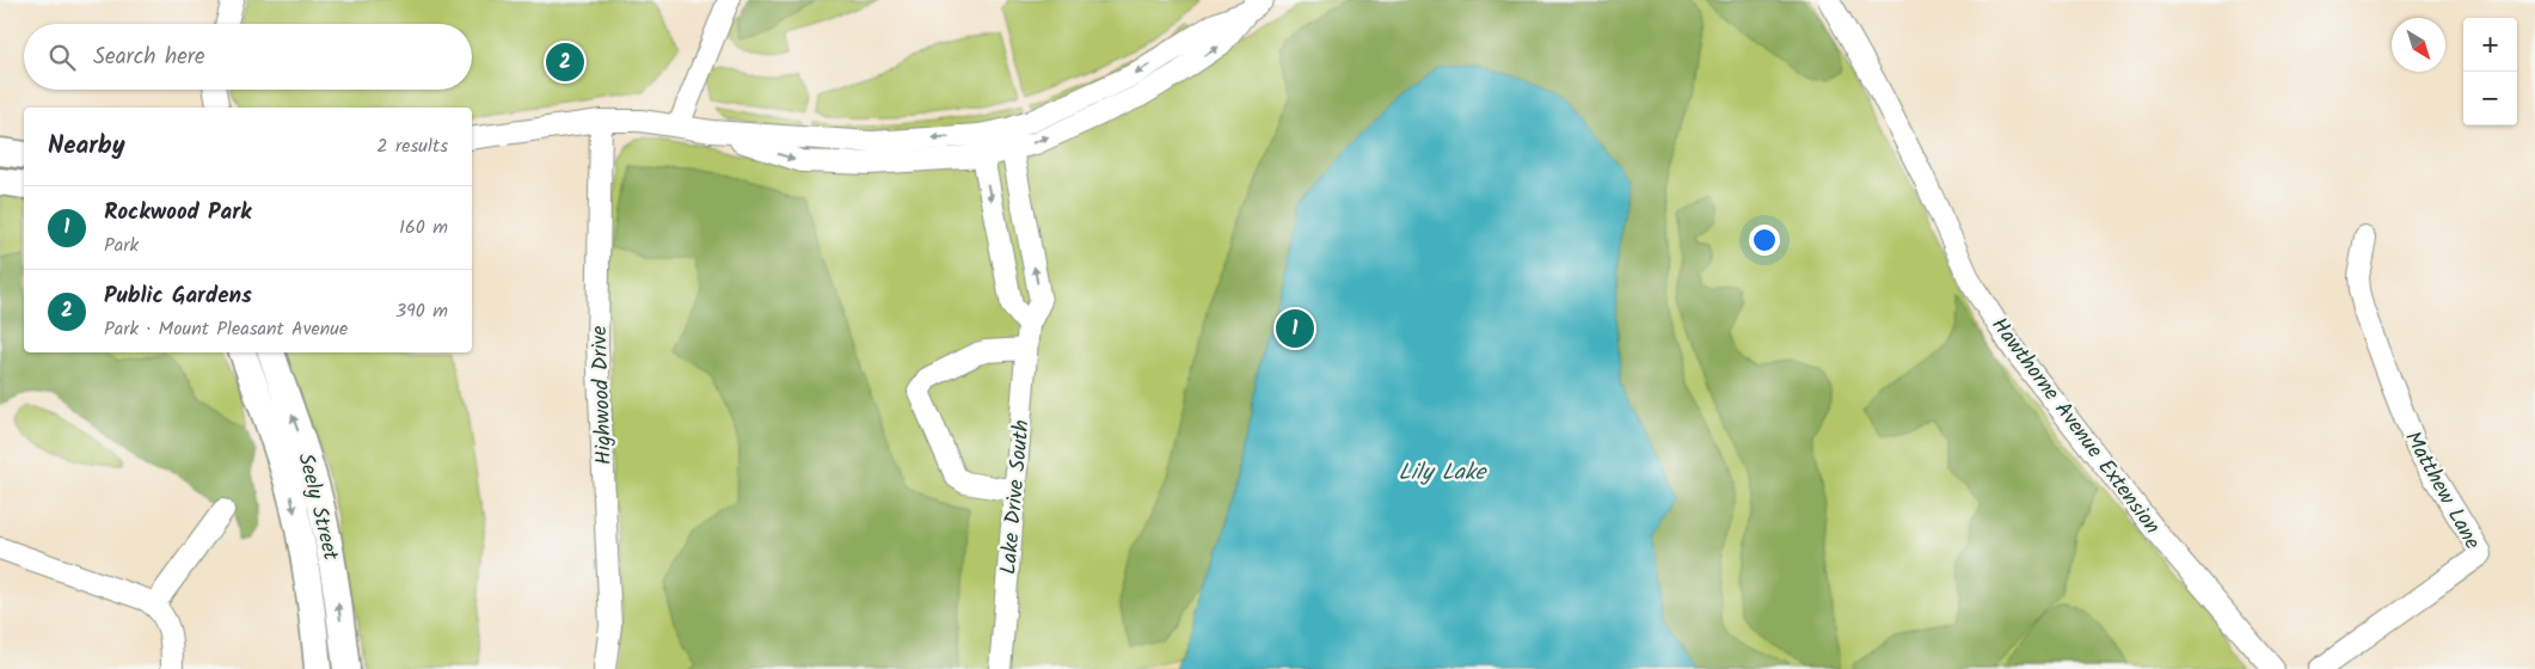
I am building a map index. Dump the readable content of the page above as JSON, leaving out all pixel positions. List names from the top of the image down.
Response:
{
  "streets": {
    "main road": ["Seely Street"],
    "street": [
      "Highwood Drive",
      "Hawthorne Avenue Extension",
      "Matthew Lane",
      "Lake Drive South"
    ]
  },
  "water": ["Lily Lake"],
  "north": "bottom right",
  "page": {
    "map_buttons": ["+", "−"],
    "search": "Search here",
    "pins": ["2", "1"],
    "heading": ["Nearby", "2 results"],
    "list": [
      {
        "mark": "1",
        "name": "Rockwood Park",
        "note": "Park",
        "value": "160 m"
      },
      {
        "mark": "2",
        "name": "Public Gardens",
        "note": "Park · Mount Pleasant Avenue",
        "value": "390 m"
      }
    ]
  }
}
